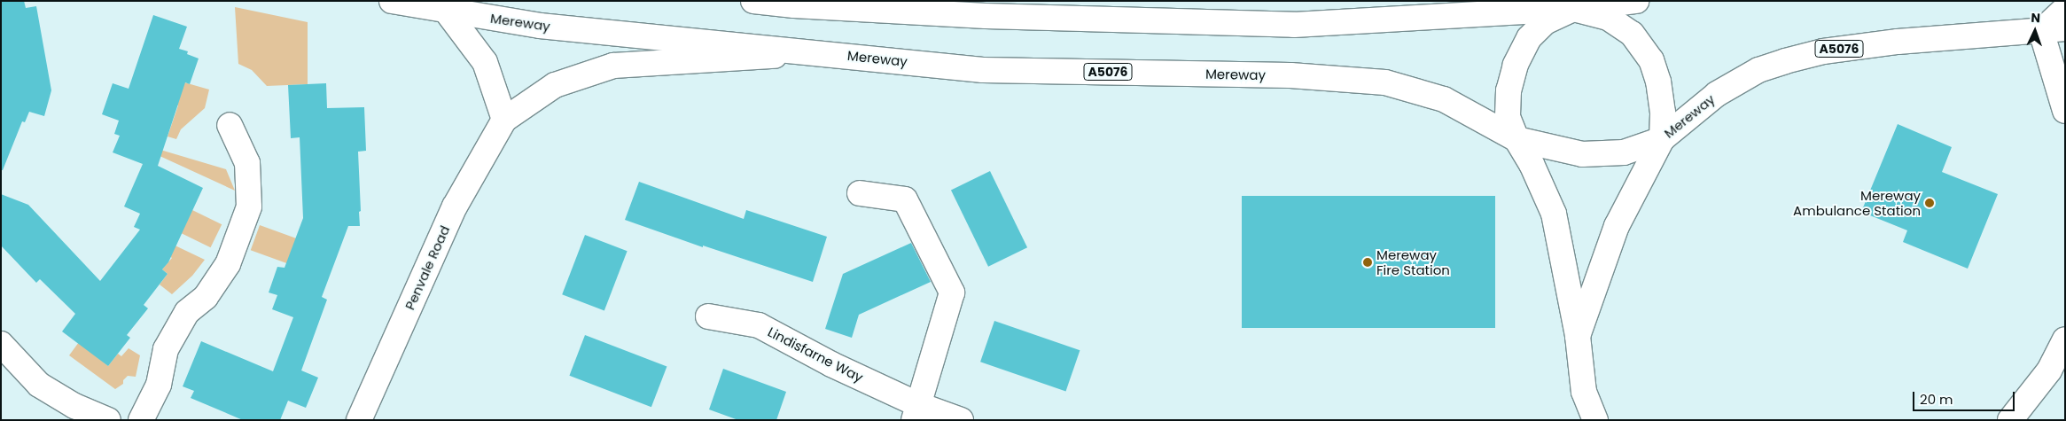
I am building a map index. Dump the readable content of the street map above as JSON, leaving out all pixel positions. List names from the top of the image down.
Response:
{
  "streets": {
    "main road": [
      "Mereway",
      "A5076",
      "Penvale Road",
      "Lindisfarne Way"
    ]
  },
  "places": ["Mereway Ambulance Station", "Mereway Fire Station"],
  "scale_bar": "20 m",
  "north": "top"
}
